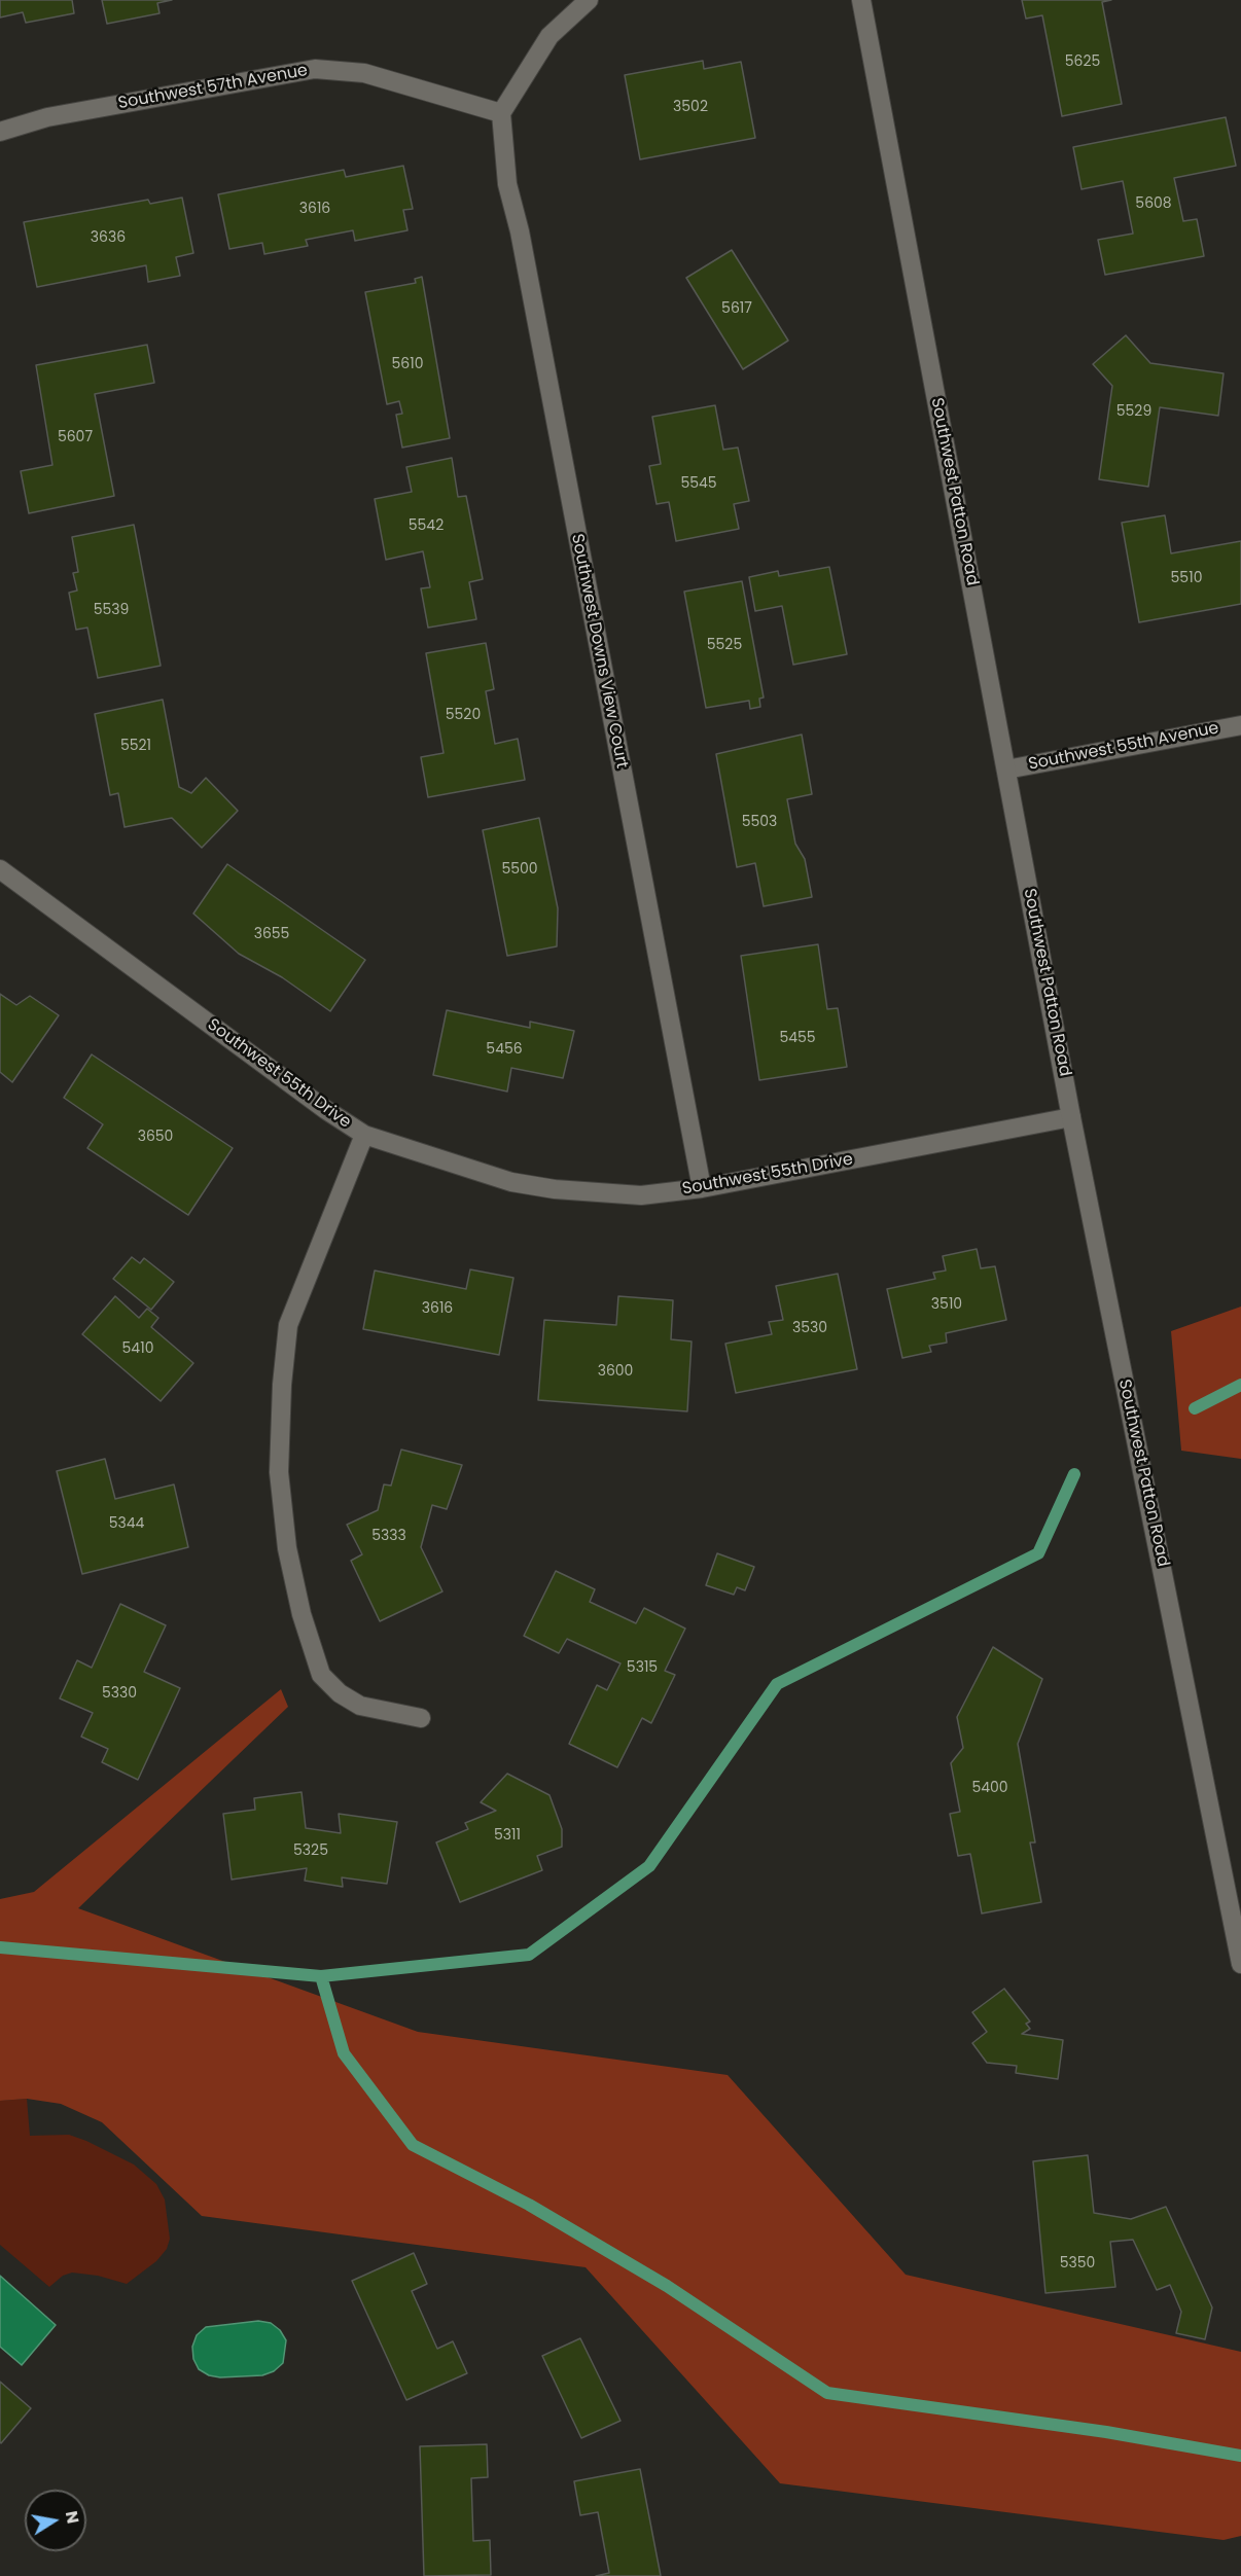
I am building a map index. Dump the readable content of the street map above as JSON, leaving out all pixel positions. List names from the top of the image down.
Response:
{
  "streets": {
    "street": [
      "Southwest 57th Avenue",
      "Southwest Patton Road",
      "Southwest Downs View Court",
      "Southwest 55th Avenue",
      "Southwest 55th Drive"
    ]
  },
  "crossings": [
    ["Southwest 57th Avenue", "Southwest Downs View Court"],
    ["Southwest Patton Road", "Southwest 55th Avenue"],
    ["Southwest Patton Road", "Southwest 55th Drive"],
    ["Southwest Downs View Court", "Southwest 55th Drive"]
  ],
  "house_numbers": [
    "5625",
    "3502",
    "5608",
    "3616",
    "3636",
    "5617",
    "5610",
    "5529",
    "5607",
    "5545",
    "5542",
    "5510",
    "5539",
    "5525",
    "5520",
    "5521",
    "5503",
    "5500",
    "3655",
    "5455",
    "5456",
    "3650",
    "3510",
    "3616",
    "3530",
    "5410",
    "3600",
    "5344",
    "5333",
    "5315",
    "5330",
    "5400",
    "5311",
    "5325",
    "5350"
  ],
  "north": "right"
}
